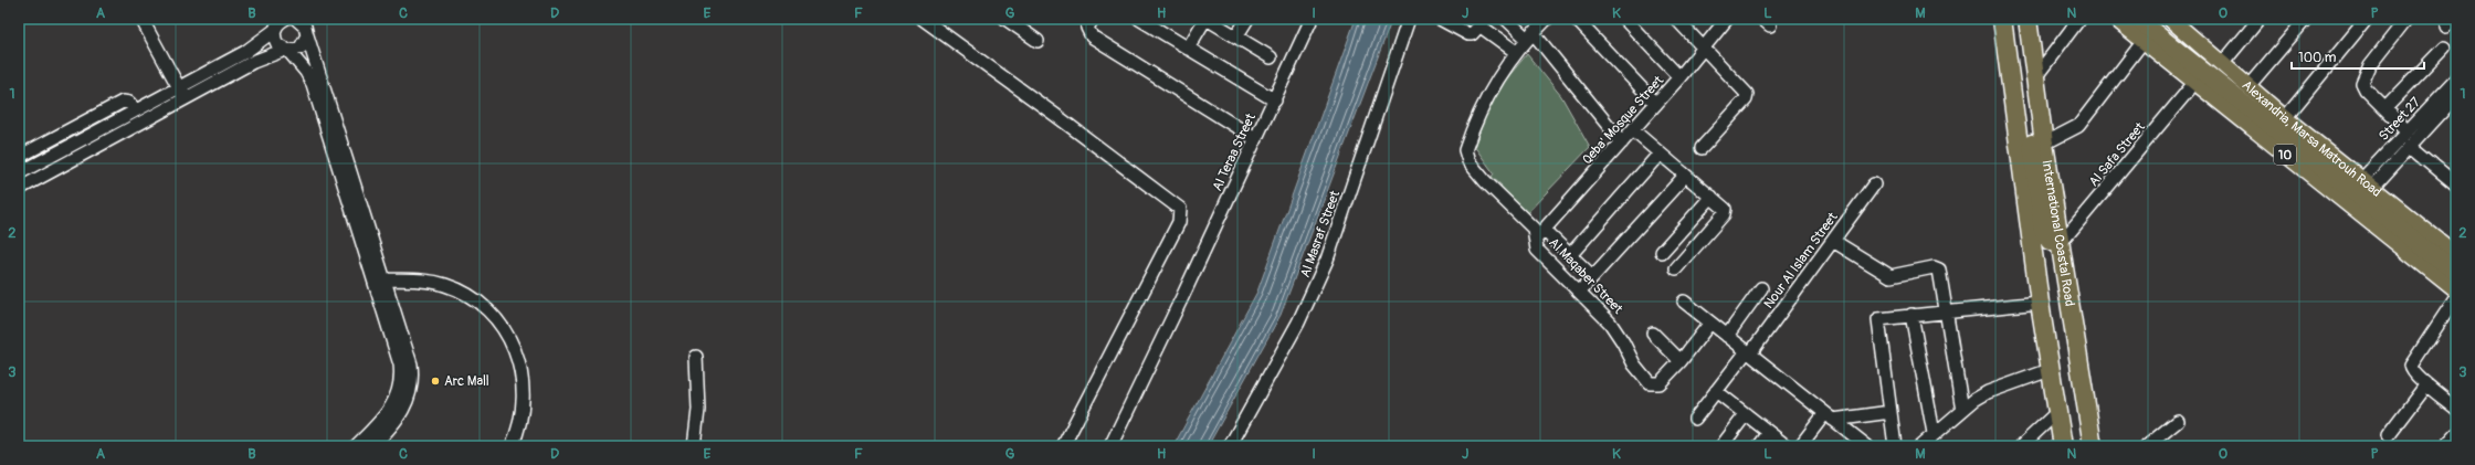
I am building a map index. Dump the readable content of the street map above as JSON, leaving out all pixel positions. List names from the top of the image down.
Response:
{
  "streets": {
    "highway": ["International Coastal Road"],
    "main road": ["Alexandria, Marsa Matrouh Road", "10"],
    "street": [
      "Street 27",
      "Qeba' Mosque Street",
      "Al Teraa Street",
      "Al Safa Street",
      "Al Masraf Street",
      "Nour Al Islam Street",
      "Al Maqaber Street"
    ]
  },
  "crossings": [
    ["Street 27", "Alexandria, Marsa Matrouh Road"],
    ["Qeba' Mosque Street", "Al Maqaber Street"],
    ["Al Safa Street", "10"],
    ["Al Safa Street", "International Coastal Road"]
  ],
  "places": ["Arc Mall"],
  "scale_bar": "100 m",
  "grid": {
    "columns": [
      "A",
      "B",
      "C",
      "D",
      "E",
      "F",
      "G",
      "H",
      "I",
      "J",
      "K",
      "L",
      "M",
      "N",
      "O",
      "P"
    ],
    "rows": ["1", "2", "3"]
  }
}
